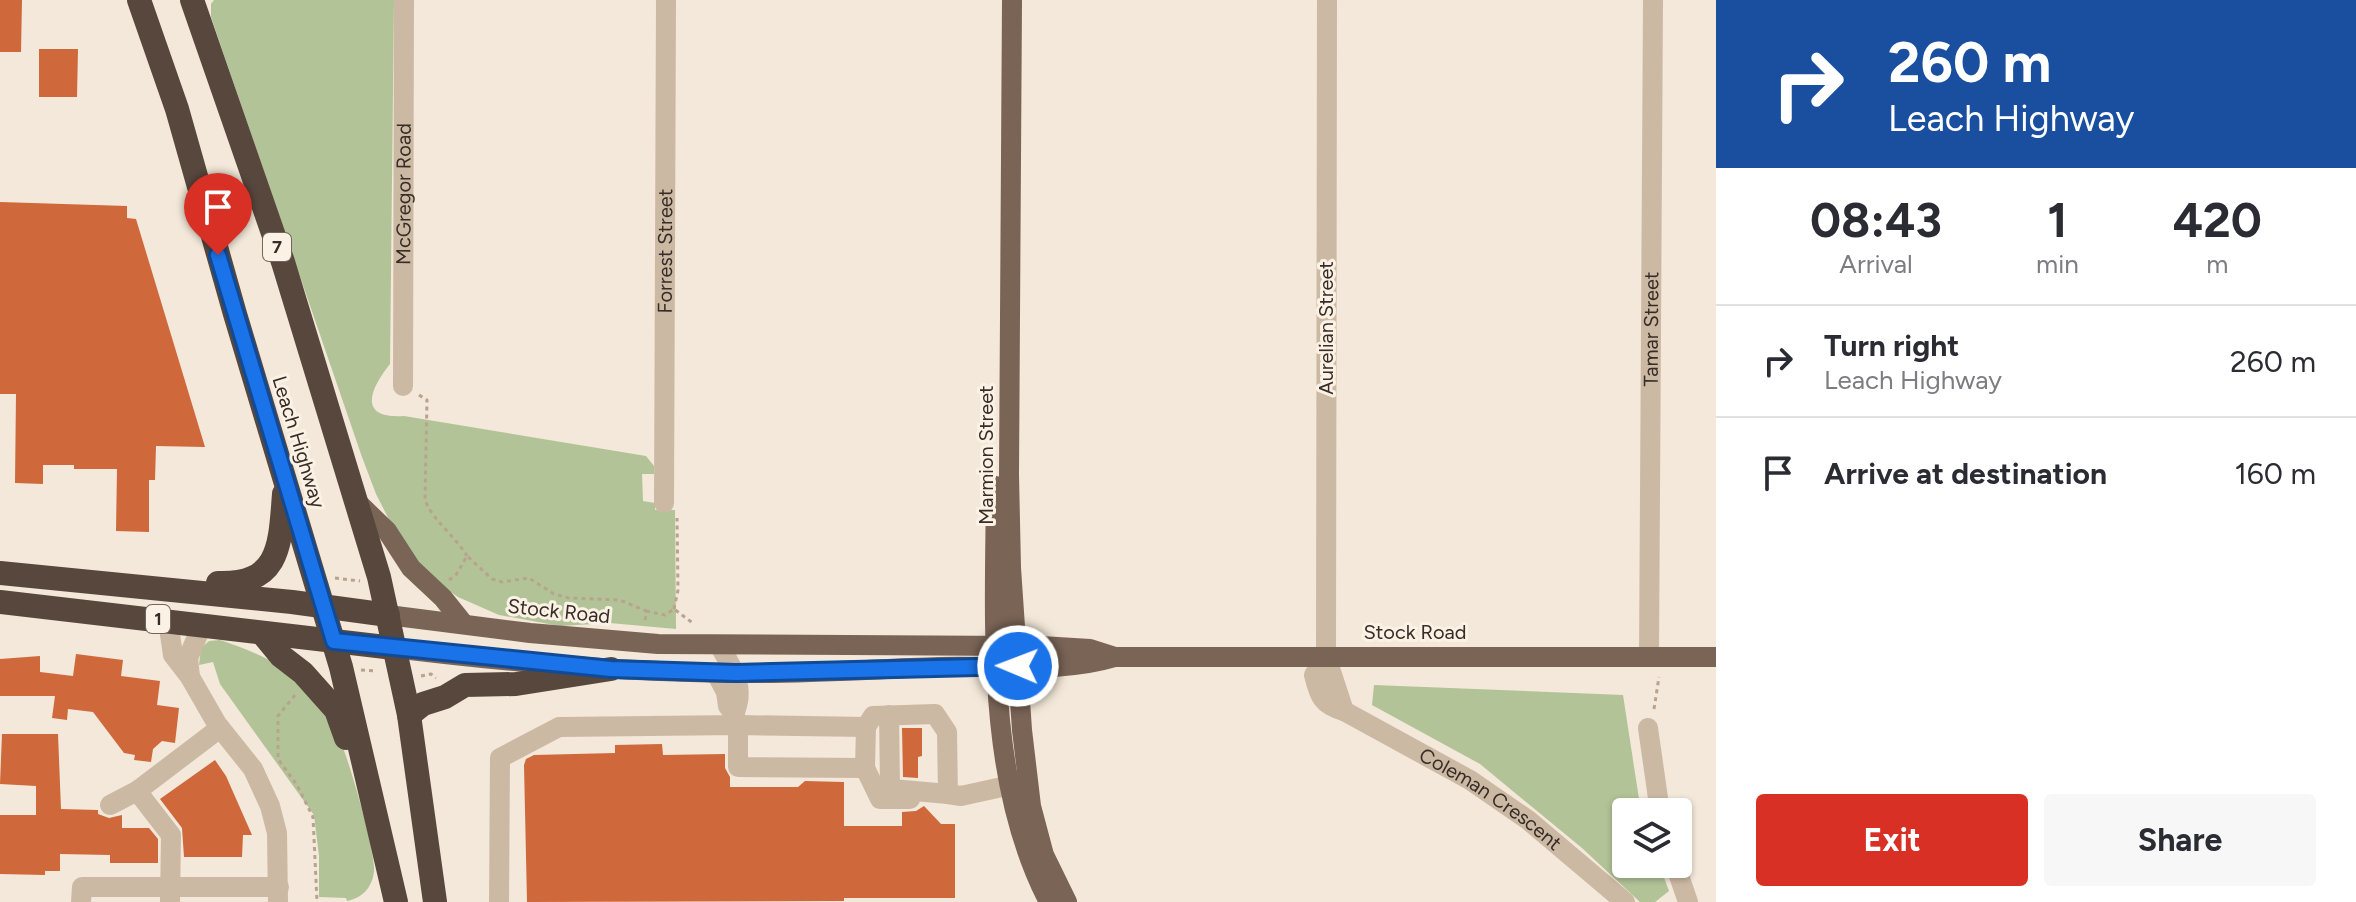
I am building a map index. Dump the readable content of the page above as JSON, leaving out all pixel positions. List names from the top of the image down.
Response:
{
  "streets": {
    "highway": [
      "7",
      "Leach Highway",
      "Stock Road",
      "1"
    ],
    "main road": ["Marmion Street"],
    "street": [
      "McGregor Road",
      "Forrest Street",
      "Aurelian Street",
      "Tamar Street",
      "Coleman Crescent"
    ]
  },
  "crossings": [
    ["Aurelian Street", "Stock Road"],
    ["Aurelian Street", "Coleman Crescent"],
    ["Tamar Street", "Stock Road"],
    ["Leach Highway", "Stock Road"],
    ["Marmion Street", "Stock Road"],
    ["Stock Road", "Coleman Crescent"]
  ],
  "page": {
    "turn": ["260 m", "Leach Highway"],
    "eta": [
      "08:43",
      "Arrival",
      "1",
      "min",
      "420",
      "m"
    ],
    "list": [
      {
        "name": "Turn right",
        "note": "Leach Highway",
        "value": "260 m"
      },
      {
        "name": "Arrive at destination",
        "value": "160 m"
      }
    ],
    "buttons": ["Exit", "Share"]
  }
}
